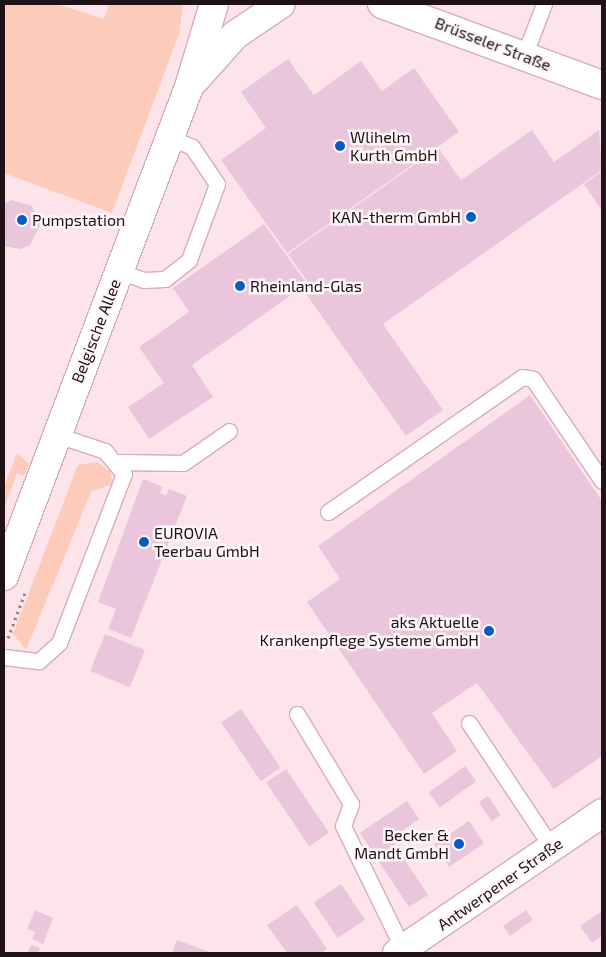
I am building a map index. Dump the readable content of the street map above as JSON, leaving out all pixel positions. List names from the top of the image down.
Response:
{
  "streets": {
    "street": ["Brüsseler Straße", "Belgische Allee", "Antwerpener Straße"]
  },
  "places": [
    "Wlihelm Kurth GmbH",
    "KAN-therm GmbH",
    "Pumpstation",
    "Rheinland-Glas",
    "EUROVIA Teerbau GmbH",
    "aks Aktuelle Krankenpflege Systeme GmbH",
    "Becker & Mandt GmbH"
  ]
}
